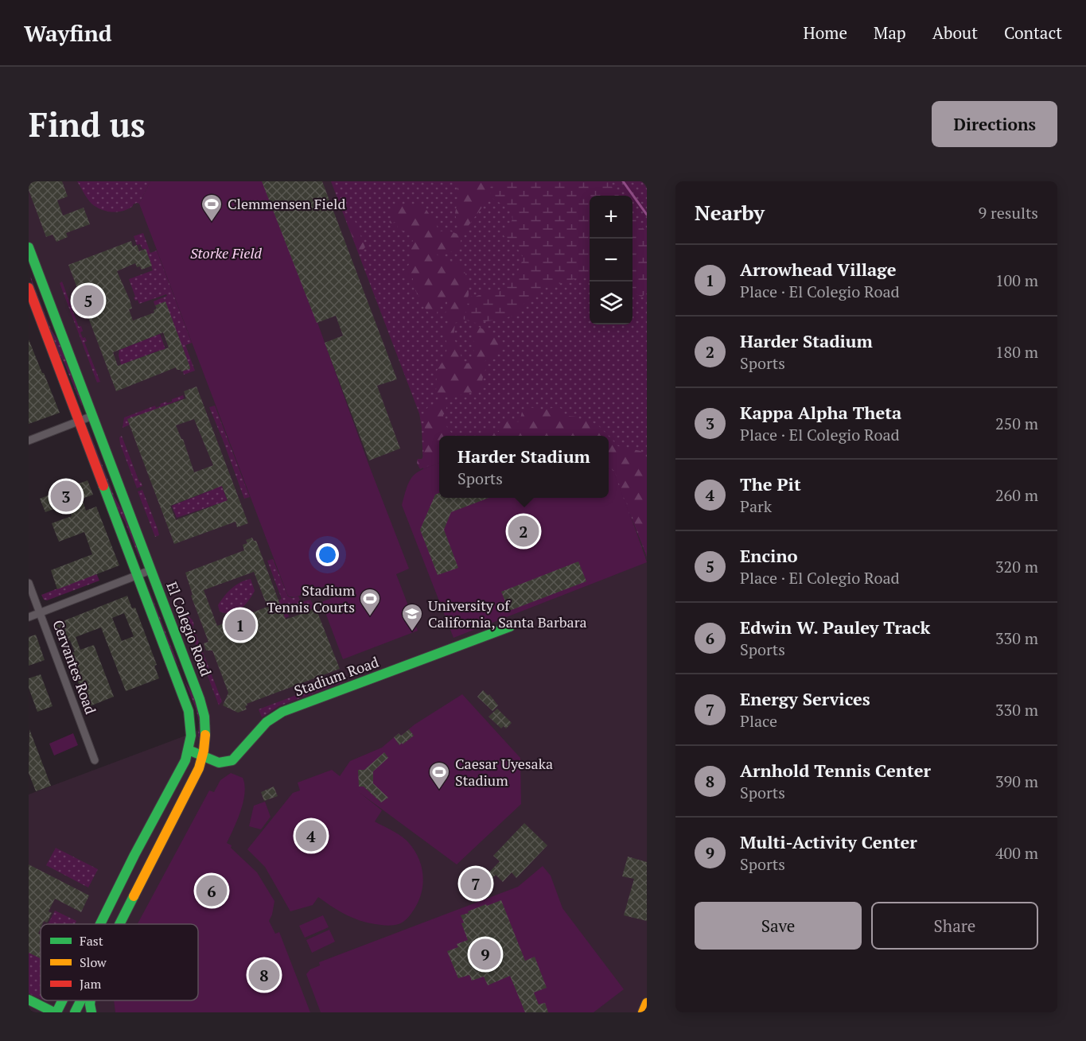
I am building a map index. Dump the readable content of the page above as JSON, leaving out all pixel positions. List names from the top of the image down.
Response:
{
  "streets": {
    "main road": ["El Colegio Road", "Stadium Road"],
    "street": ["Cervantes Road"]
  },
  "crossings": [
    ["El Colegio Road", "Stadium Road"]
  ],
  "parks": ["Storke Field"],
  "places": {
    "sports": ["Clemmensen Field", "Stadium Tennis Courts", "Caesar Uyesaka Stadium"],
    "school or university": ["University of California, Santa Barbara"]
  },
  "legend": ["Fast", "Slow", "Jam"],
  "page": {
    "header": "Wayfind",
    "nav": [
      "Home",
      "Map",
      "About",
      "Contact"
    ],
    "buttons": [
      "Directions",
      ["Save", "Share"]
    ],
    "title": "Find us",
    "heading": ["Nearby", "9 results"],
    "map_buttons": ["+", "−"],
    "list": [
      {
        "mark": "1",
        "name": "Arrowhead Village",
        "note": "Place · El Colegio Road",
        "value": "100 m"
      },
      {
        "mark": "2",
        "name": "Harder Stadium",
        "note": "Sports",
        "value": "180 m"
      },
      {
        "mark": "3",
        "name": "Kappa Alpha Theta",
        "note": "Place · El Colegio Road",
        "value": "250 m"
      },
      {
        "mark": "4",
        "name": "The Pit",
        "note": "Park",
        "value": "260 m"
      },
      {
        "mark": "5",
        "name": "Encino",
        "note": "Place · El Colegio Road",
        "value": "320 m"
      },
      {
        "mark": "6",
        "name": "Edwin W. Pauley Track",
        "note": "Sports",
        "value": "330 m"
      },
      {
        "mark": "7",
        "name": "Energy Services",
        "note": "Place",
        "value": "330 m"
      },
      {
        "mark": "8",
        "name": "Arnhold Tennis Center",
        "note": "Sports",
        "value": "390 m"
      },
      {
        "mark": "9",
        "name": "Multi-Activity Center",
        "note": "Sports",
        "value": "400 m"
      }
    ],
    "pins": [
      "5",
      "3",
      "2",
      "1",
      "4",
      "7",
      "6",
      "9",
      "8"
    ],
    "popup": ["Harder Stadium", "Sports"]
  }
}
